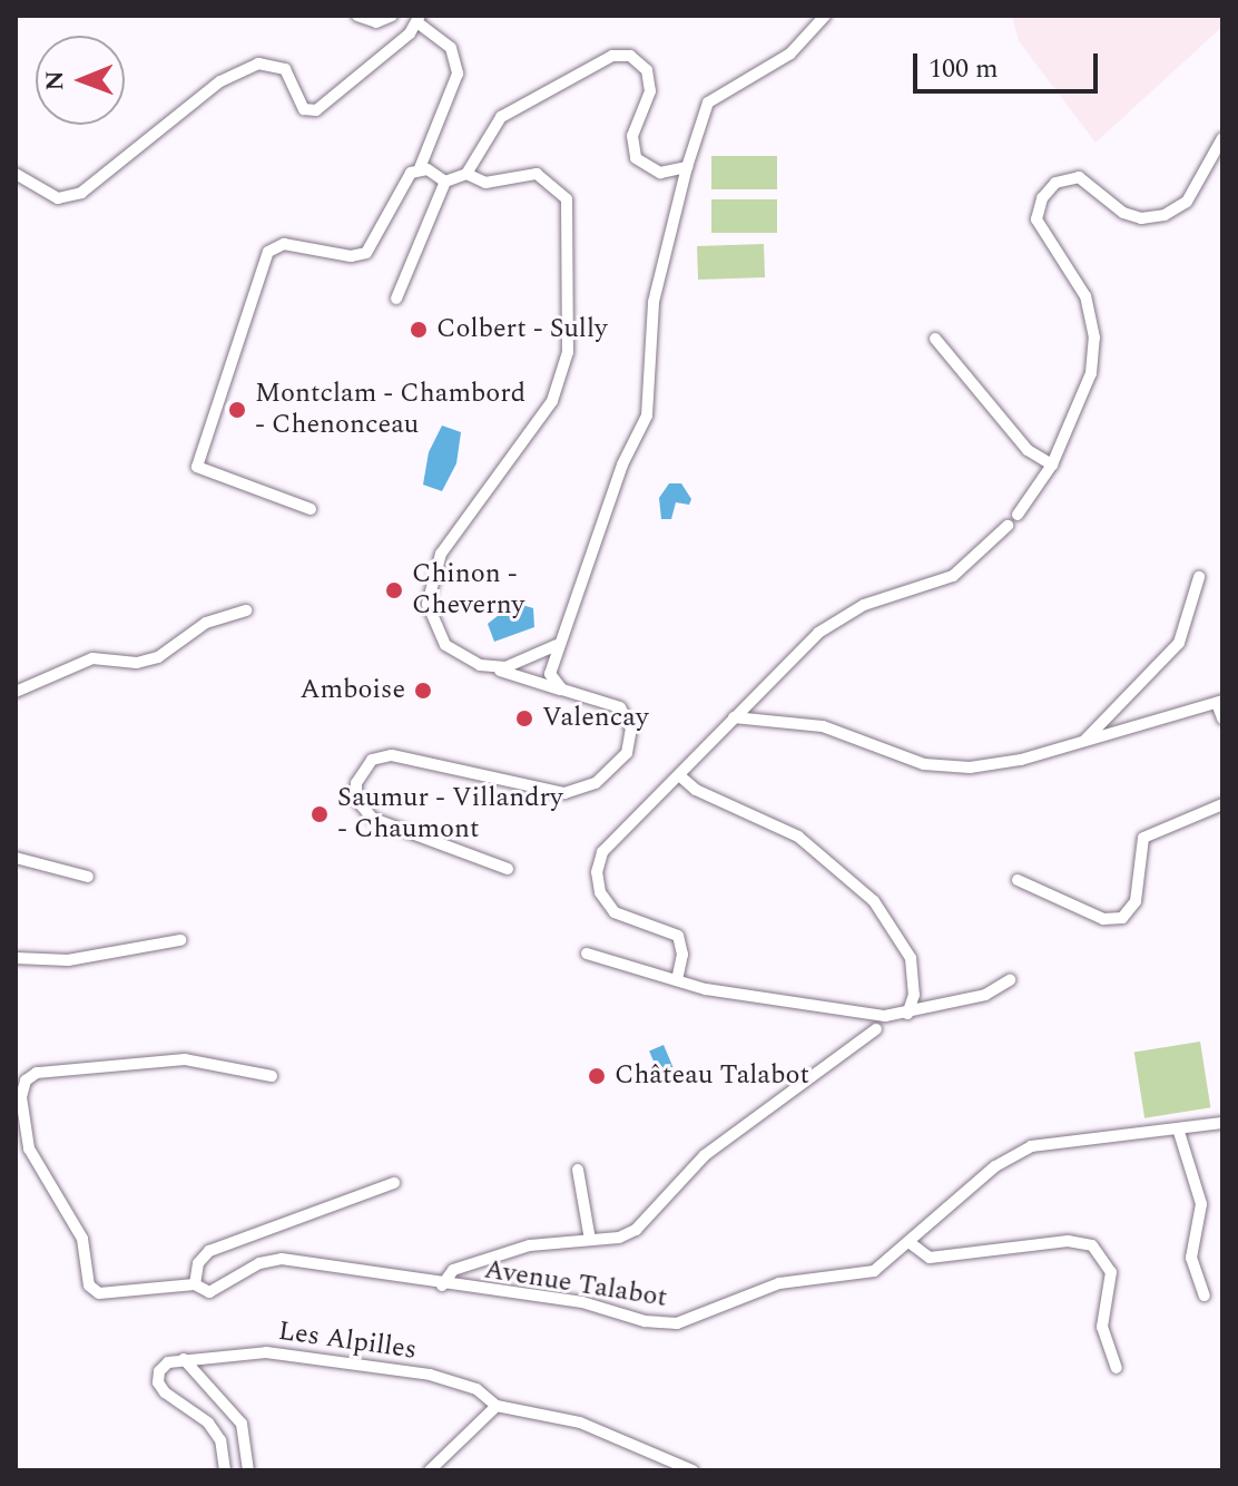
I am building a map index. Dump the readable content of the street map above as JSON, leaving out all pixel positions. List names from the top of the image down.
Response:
{
  "streets": {
    "street": ["Avenue Talabot", "Les Alpilles"]
  },
  "places": [
    "Colbert - Sully",
    "Montclam - Chambord - Chenonceau",
    "Chinon - Cheverny",
    "Amboise",
    "Valencay",
    "Saumur - Villandry - Chaumont",
    "Château Talabot"
  ],
  "scale_bar": "100 m",
  "north": "left"
}
